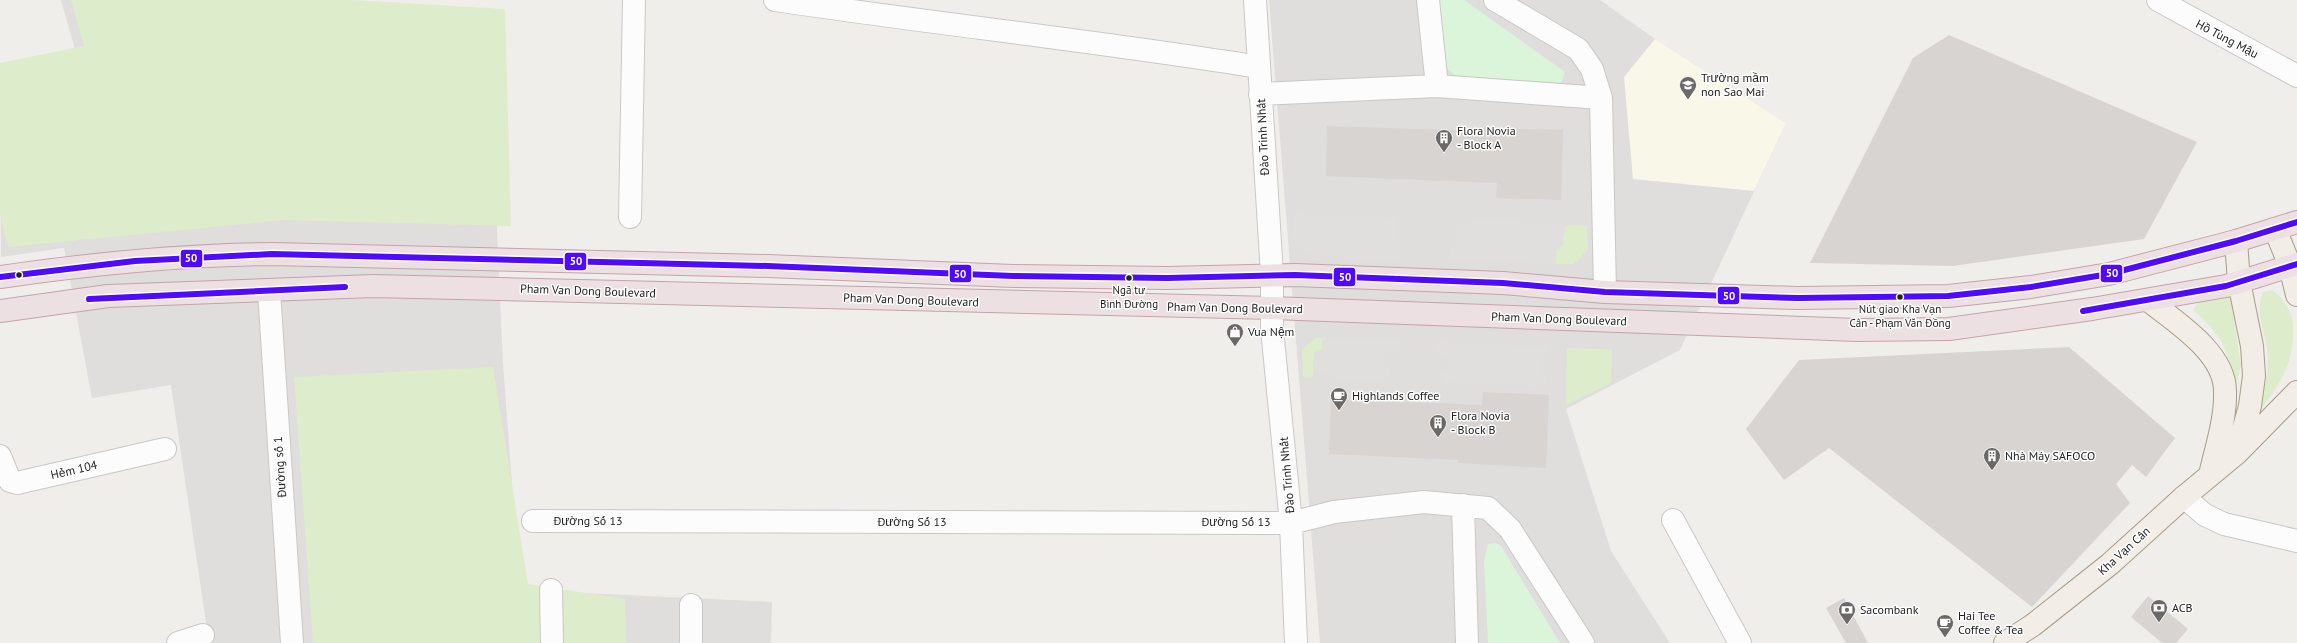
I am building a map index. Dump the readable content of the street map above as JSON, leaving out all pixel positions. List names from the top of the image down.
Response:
{
  "streets": {
    "highway": ["Pham Van Dong Boulevard"],
    "main road": ["Kha Vạn Cân"],
    "street": [
      "Hồ Tùng Mậu",
      "Đào Trinh Nhất",
      "Đường số 1",
      "Hẻm 104",
      "Đường Số 13"
    ]
  },
  "crossings": [
    ["Đào Trinh Nhất", "Pham Van Dong Boulevard"],
    ["Đào Trinh Nhất", "Đường Số 13"],
    ["Pham Van Dong Boulevard", "Đường số 1"]
  ],
  "places": {
    "school or university": ["Trường mầm non Sao Mai"],
    "building": ["Flora Novia - Block A", "Flora Novia - Block B", "Nhà Máy SAFOCO"],
    "other": ["Ngã tư Bình Đường", "Nút giao Kha Vạn Cân - Phạm Văn Đồng"],
    "shop": ["Vua Nệm"],
    "cafe": ["Highlands Coffee", "Hai Tee Coffee & Tea"],
    "bank": ["ACB", "Sacombank"]
  },
  "lines": ["transit line 50"]
}
